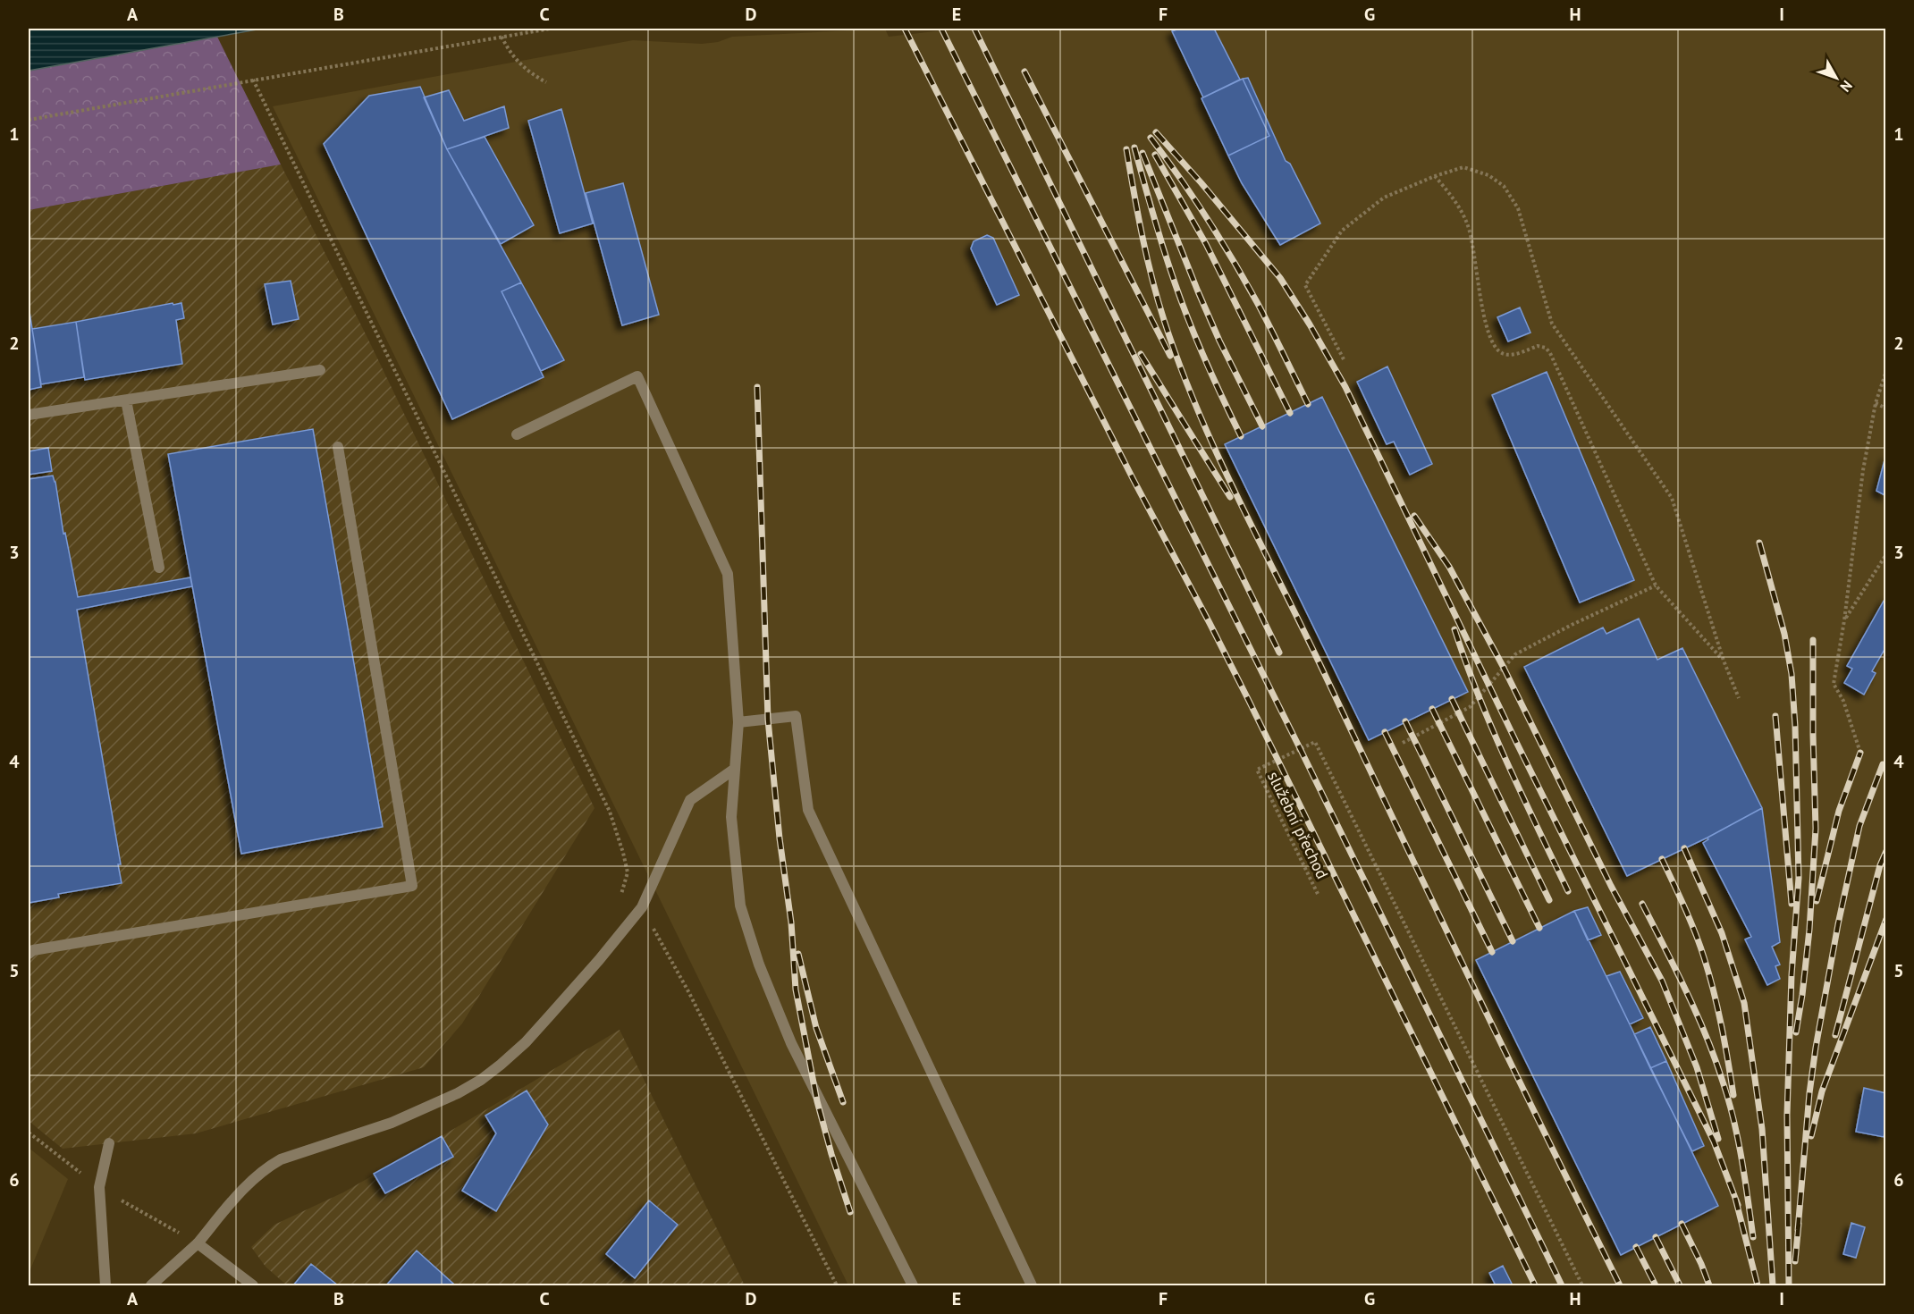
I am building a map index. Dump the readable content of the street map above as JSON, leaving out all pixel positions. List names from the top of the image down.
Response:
{
  "streets": {
    "path": ["služební přechod"]
  },
  "north": "bottom right",
  "grid": {
    "columns": [
      "A",
      "B",
      "C",
      "D",
      "E",
      "F",
      "G",
      "H",
      "I"
    ],
    "rows": [
      "1",
      "2",
      "3",
      "4",
      "5",
      "6"
    ]
  }
}
